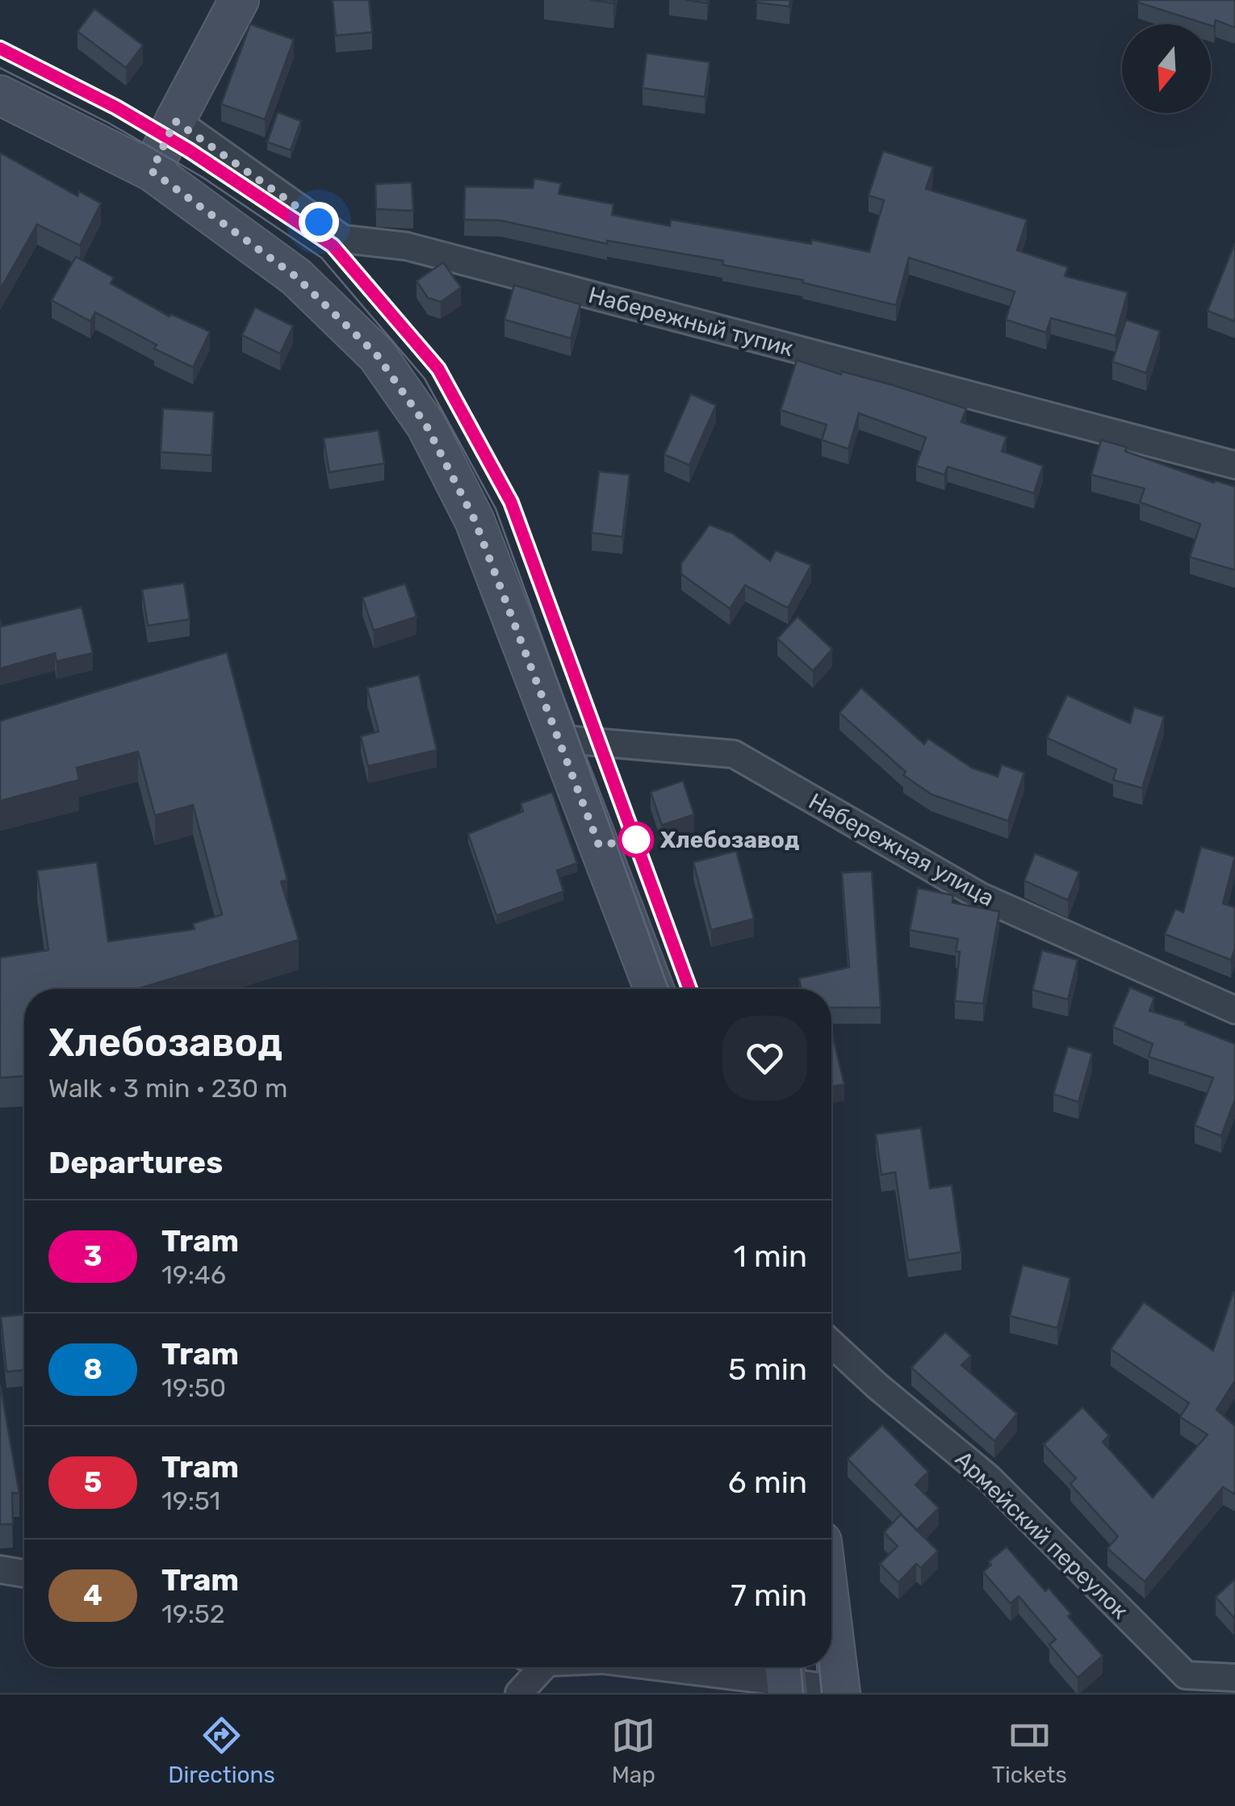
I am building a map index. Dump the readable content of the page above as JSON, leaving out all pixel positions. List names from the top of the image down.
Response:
{
  "streets": {
    "street": ["Набережный тупик", "Набережная улица", "Армейский переулок"]
  },
  "places": ["Хлебозавод"],
  "lines": ["tram line 3"],
  "north": "bottom",
  "page": {
    "heading": [
      ["Хлебозавод", "Walk · 3 min · 230 m"],
      "Departures"
    ],
    "list": [
      {
        "mark": "3",
        "name": "Tram",
        "note": "19:46",
        "value": "1 min"
      },
      {
        "mark": "8",
        "name": "Tram",
        "note": "19:50",
        "value": "5 min"
      },
      {
        "mark": "5",
        "name": "Tram",
        "note": "19:51",
        "value": "6 min"
      },
      {
        "mark": "4",
        "name": "Tram",
        "note": "19:52",
        "value": "7 min"
      }
    ],
    "tabs": ["Directions", "Map", "Tickets"]
  }
}
